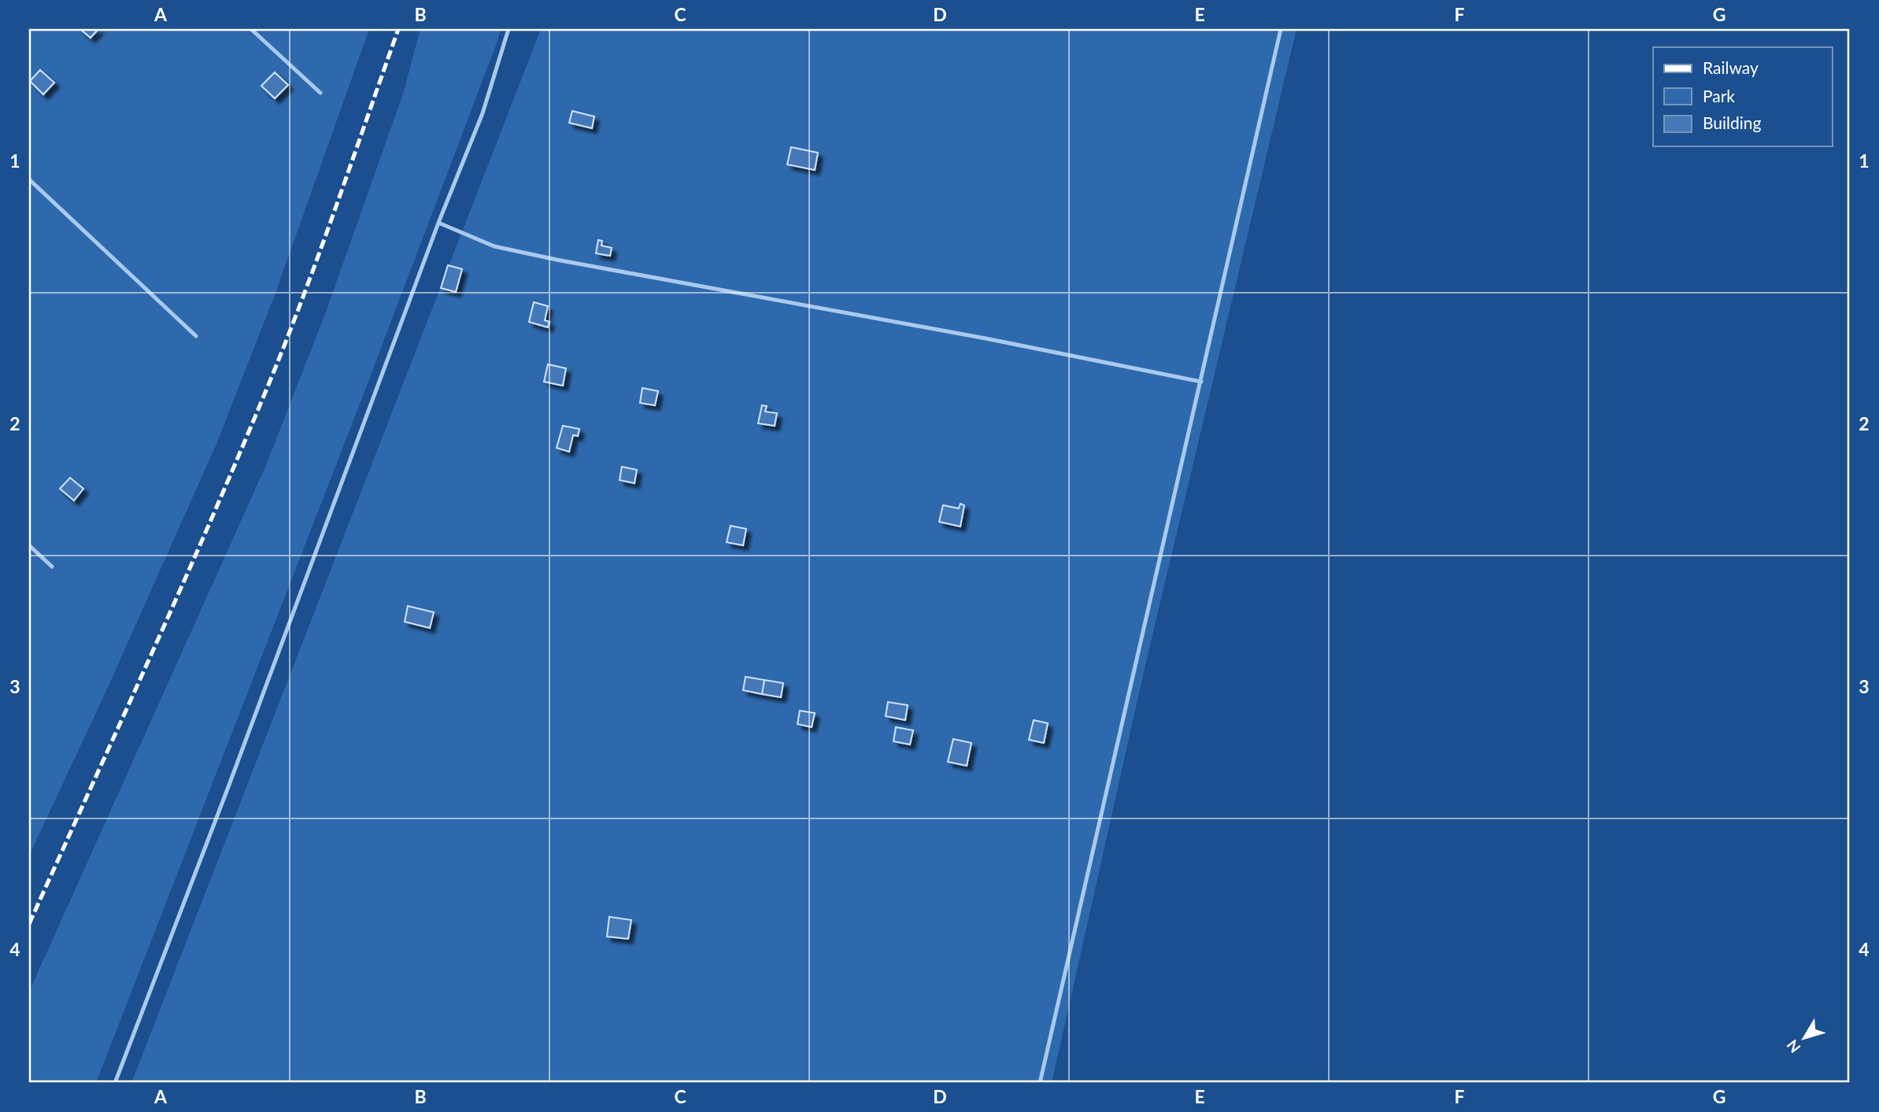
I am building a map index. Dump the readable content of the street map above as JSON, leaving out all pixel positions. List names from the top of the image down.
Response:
{
  "legend": ["Railway", "Park", "Building"],
  "north": "bottom left",
  "grid": {
    "columns": [
      "A",
      "B",
      "C",
      "D",
      "E",
      "F",
      "G"
    ],
    "rows": [
      "1",
      "2",
      "3",
      "4"
    ]
  }
}
